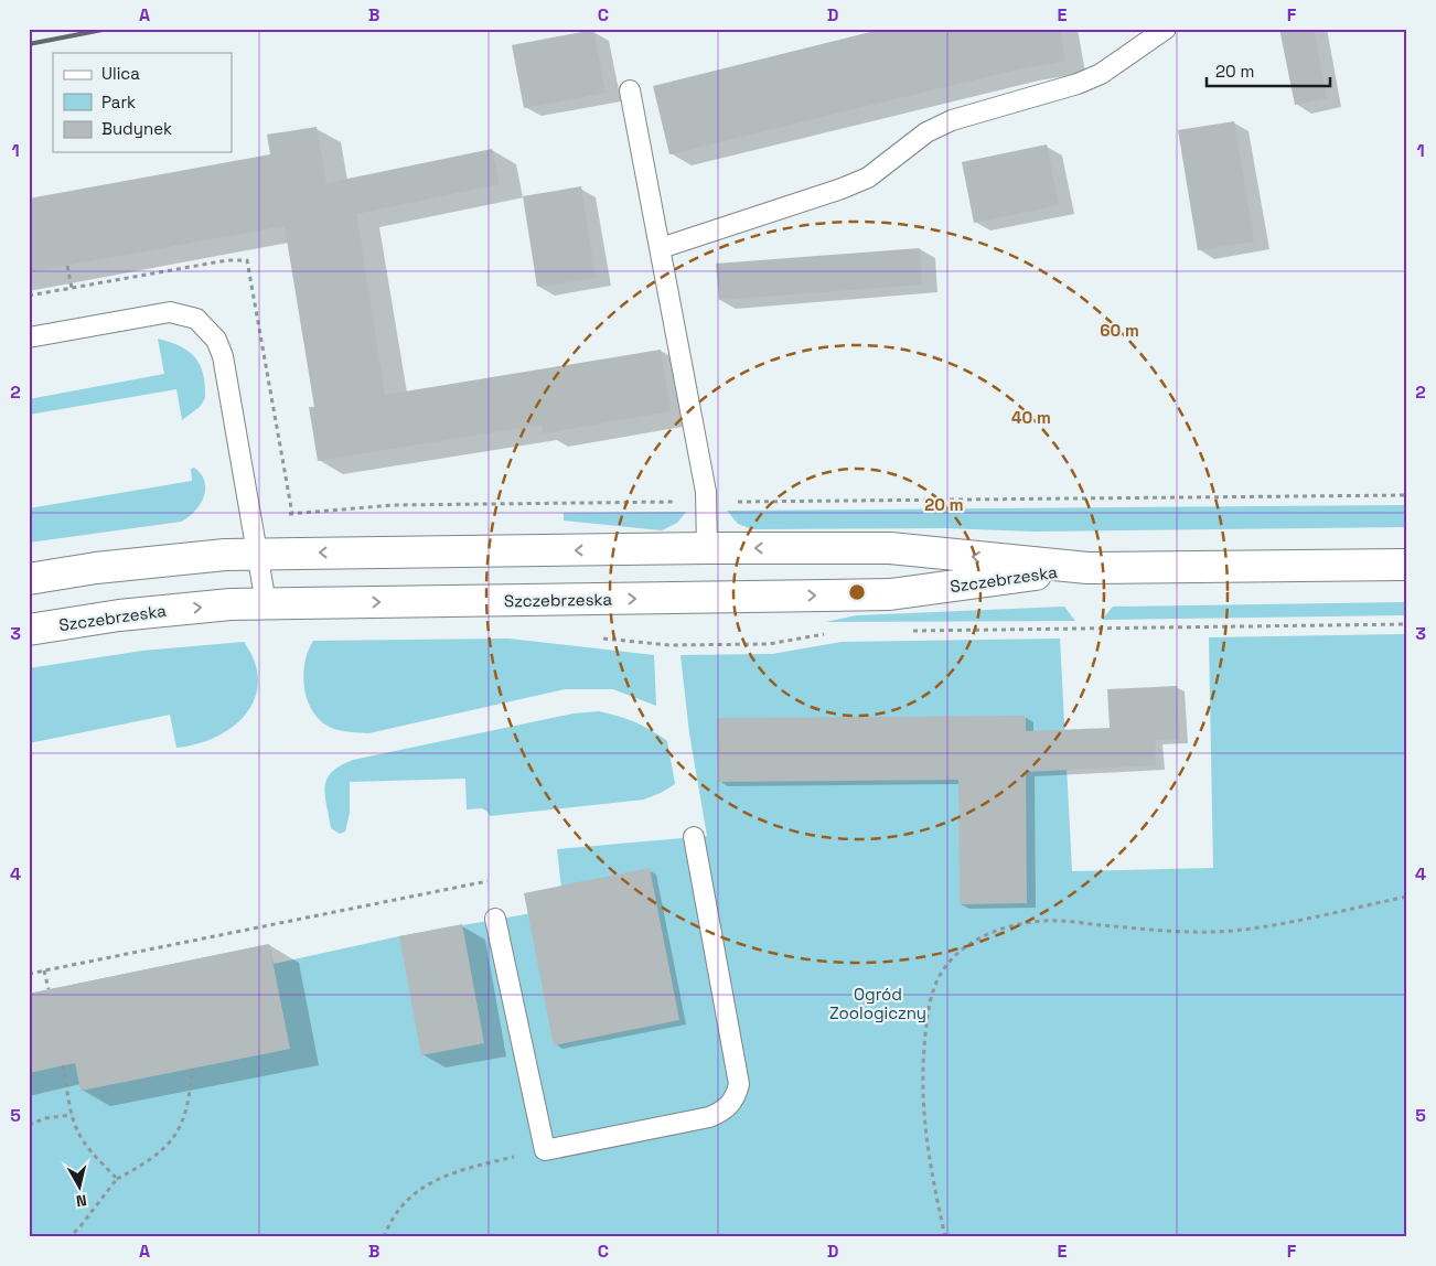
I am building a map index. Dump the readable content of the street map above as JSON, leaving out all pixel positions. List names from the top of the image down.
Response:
{
  "streets": {
    "street": ["Szczebrzeska"]
  },
  "parks": ["Ogród Zoologiczny"],
  "legend": ["Ulica", "Park", "Budynek"],
  "scale_bar": "20 m",
  "north": "bottom",
  "grid": {
    "columns": [
      "A",
      "B",
      "C",
      "D",
      "E",
      "F"
    ],
    "rows": [
      "1",
      "2",
      "3",
      "4",
      "5"
    ]
  },
  "rings": ["60 m", "40 m", "20 m"]
}
